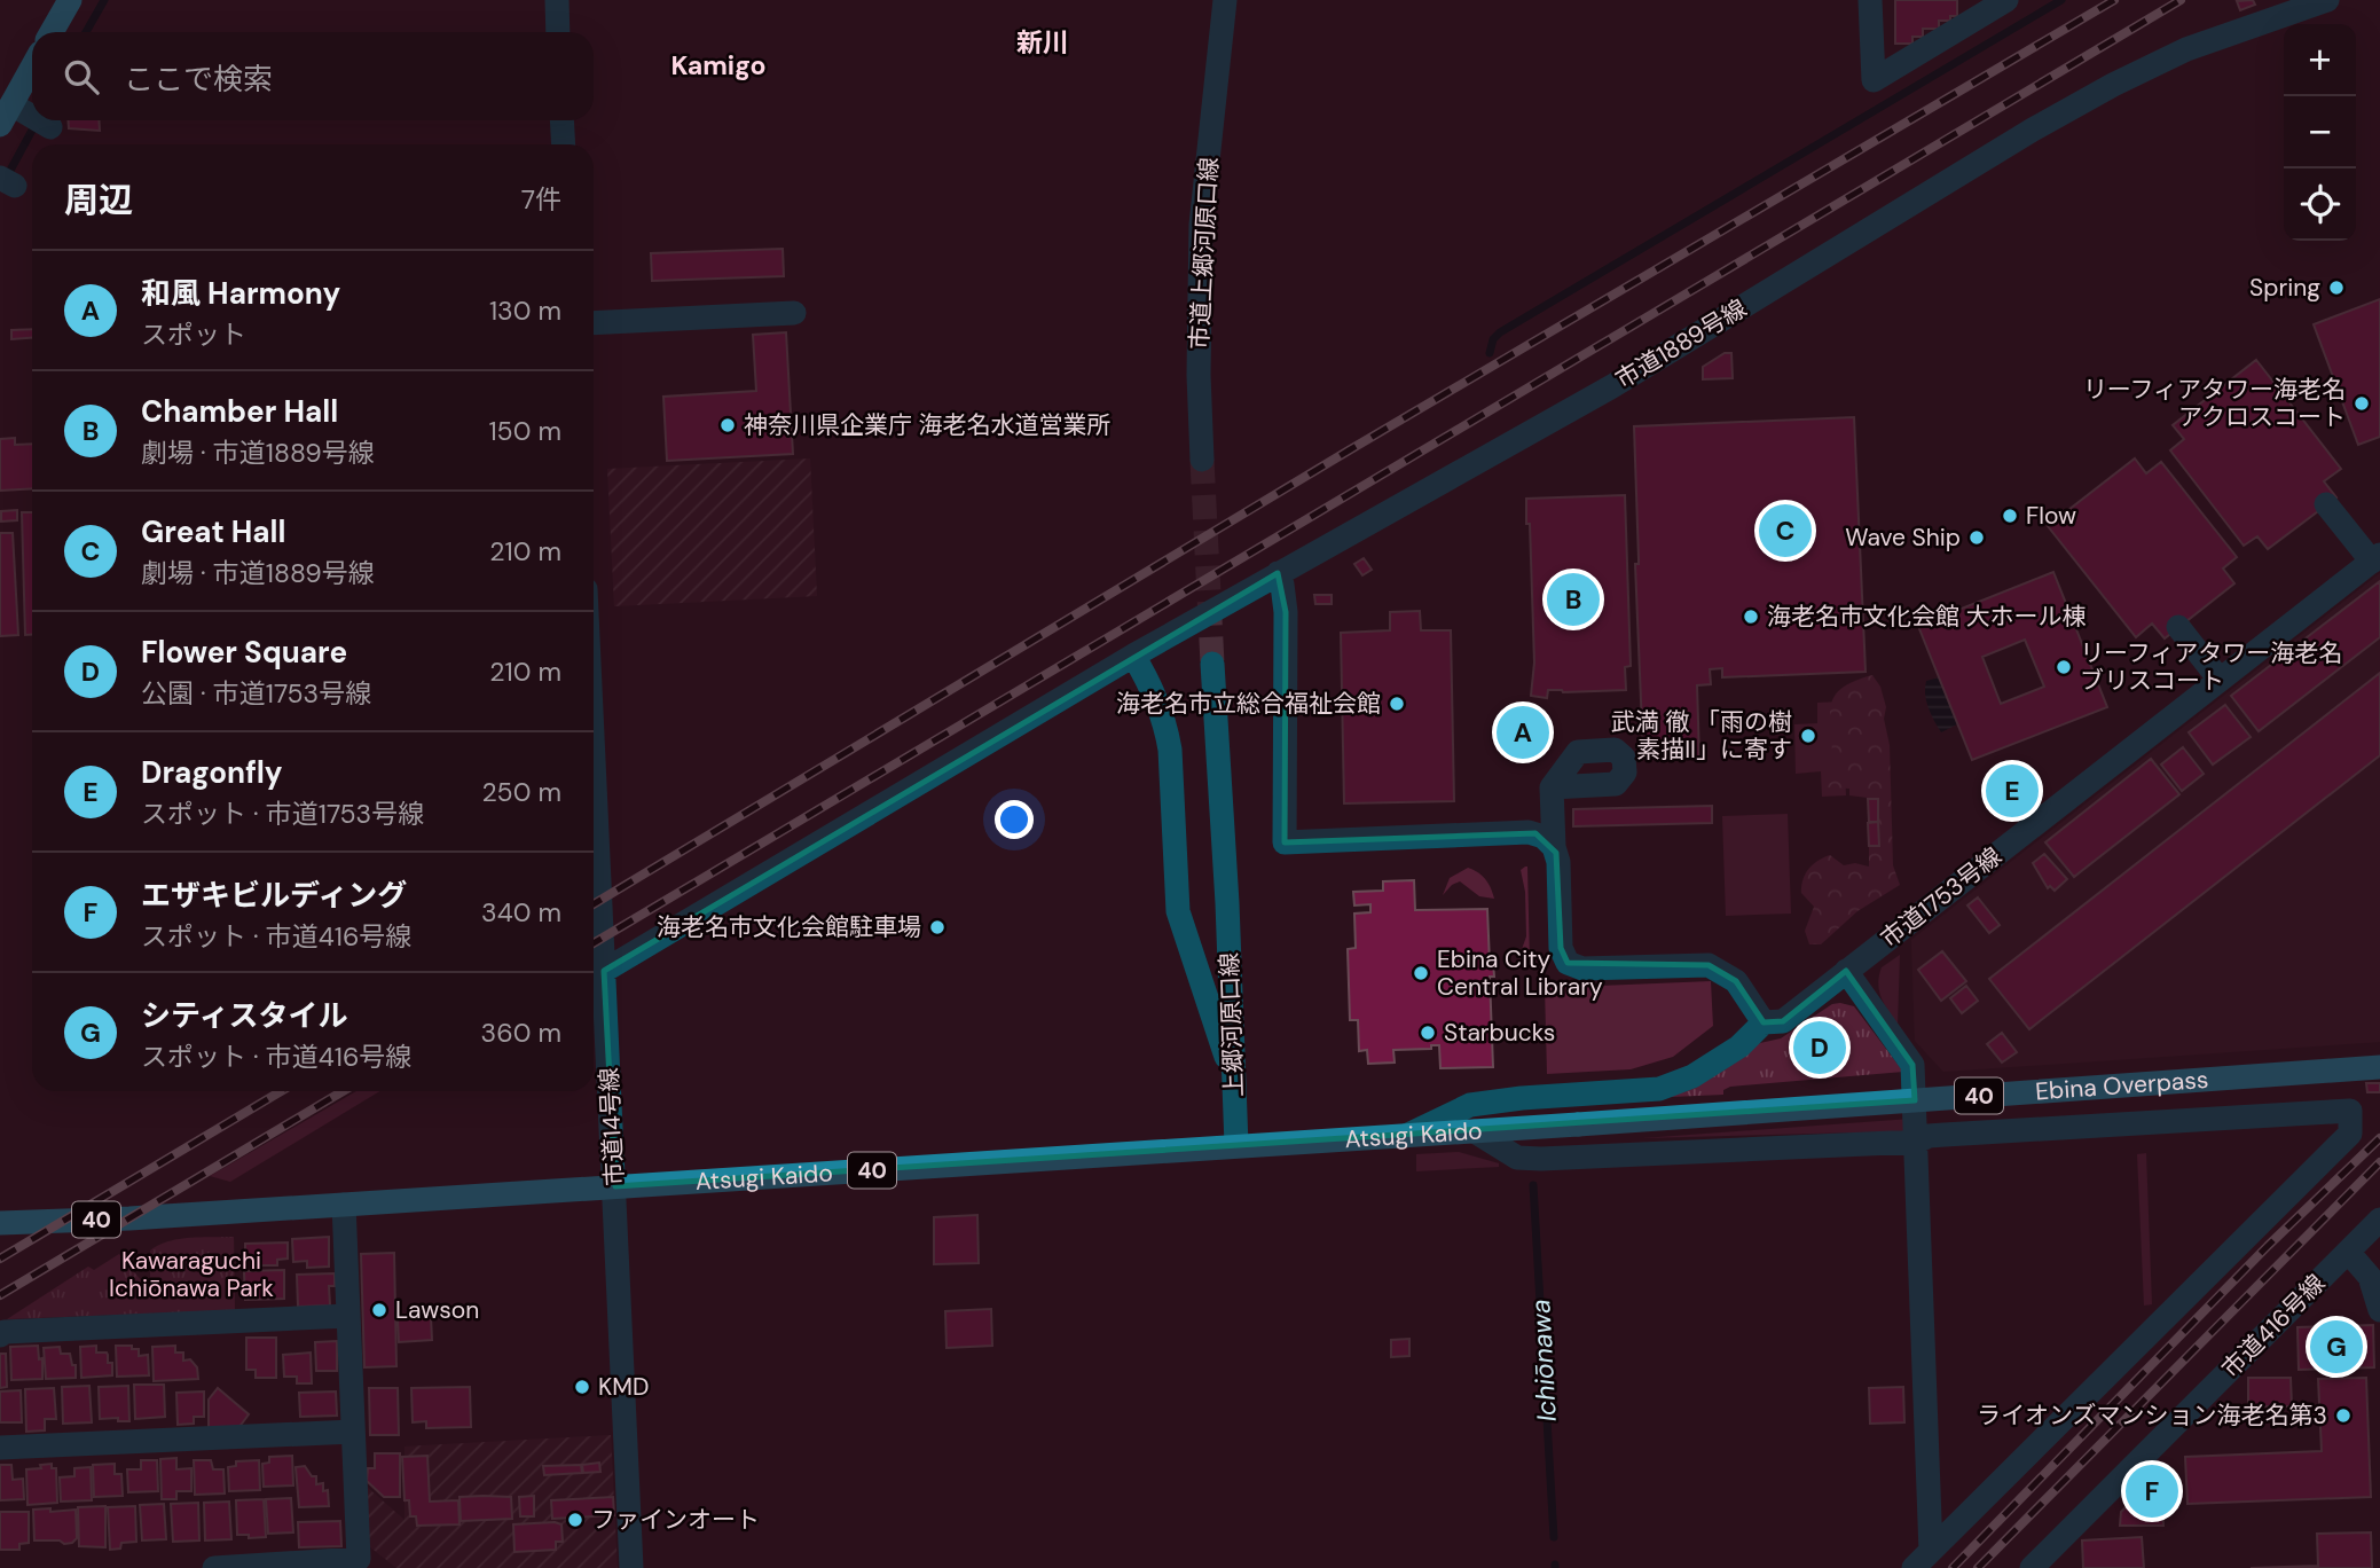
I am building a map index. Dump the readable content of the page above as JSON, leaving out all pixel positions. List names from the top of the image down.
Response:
{
  "streets": {
    "main road": ["Ebina Overpass", "40", "Atsugi Kaido"],
    "street": [
      "市道上郷河原口線",
      "市道1889号線",
      "市道1753号線",
      "上郷河原口線",
      "市道14号線",
      "市道416号線"
    ]
  },
  "crossings": [
    ["市道1889号線", "市道14号線"],
    ["上郷河原口線", "Atsugi Kaido"],
    ["Ebina Overpass", "Atsugi Kaido"],
    ["市道14号線", "Atsugi Kaido"]
  ],
  "districts": ["新川", "Kamigo"],
  "water": ["Ichiōnawa"],
  "parks": ["Kawaraguchi Ichiōnawa Park"],
  "places": [
    "Spring",
    "リーフィアタワー海老名 アクロスコート",
    "神奈川県企業庁 海老名水道営業所",
    "Flow",
    "Wave Ship",
    "海老名市文化会館 大ホール棟",
    "リーフィアタワー海老名 ブリスコート",
    "海老名市立総合福祉会館",
    "武満 徹 「雨の樹 素描II」に寄す",
    "海老名市文化会館駐車場",
    "Ebina City Central Library",
    "Starbucks",
    "Lawson",
    "KMD",
    "ライオンズマンション海老名第3",
    "ファインオート"
  ],
  "page": {
    "map_buttons": ["+", "−"],
    "search": "ここで検索",
    "heading": ["周辺", "7件"],
    "list": [
      {
        "mark": "A",
        "name": "和風 Harmony",
        "note": "スポット",
        "value": "130 m"
      },
      {
        "mark": "B",
        "name": "Chamber Hall",
        "note": "劇場 · 市道1889号線",
        "value": "150 m"
      },
      {
        "mark": "C",
        "name": "Great Hall",
        "note": "劇場 · 市道1889号線",
        "value": "210 m"
      },
      {
        "mark": "D",
        "name": "Flower Square",
        "note": "公園 · 市道1753号線",
        "value": "210 m"
      },
      {
        "mark": "E",
        "name": "Dragonfly",
        "note": "スポット · 市道1753号線",
        "value": "250 m"
      },
      {
        "mark": "F",
        "name": "エザキビルディング",
        "note": "スポット · 市道416号線",
        "value": "340 m"
      },
      {
        "mark": "G",
        "name": "シティスタイル",
        "note": "スポット · 市道416号線",
        "value": "360 m"
      }
    ],
    "pins": [
      "C",
      "B",
      "A",
      "E",
      "D",
      "G",
      "F"
    ]
  }
}
